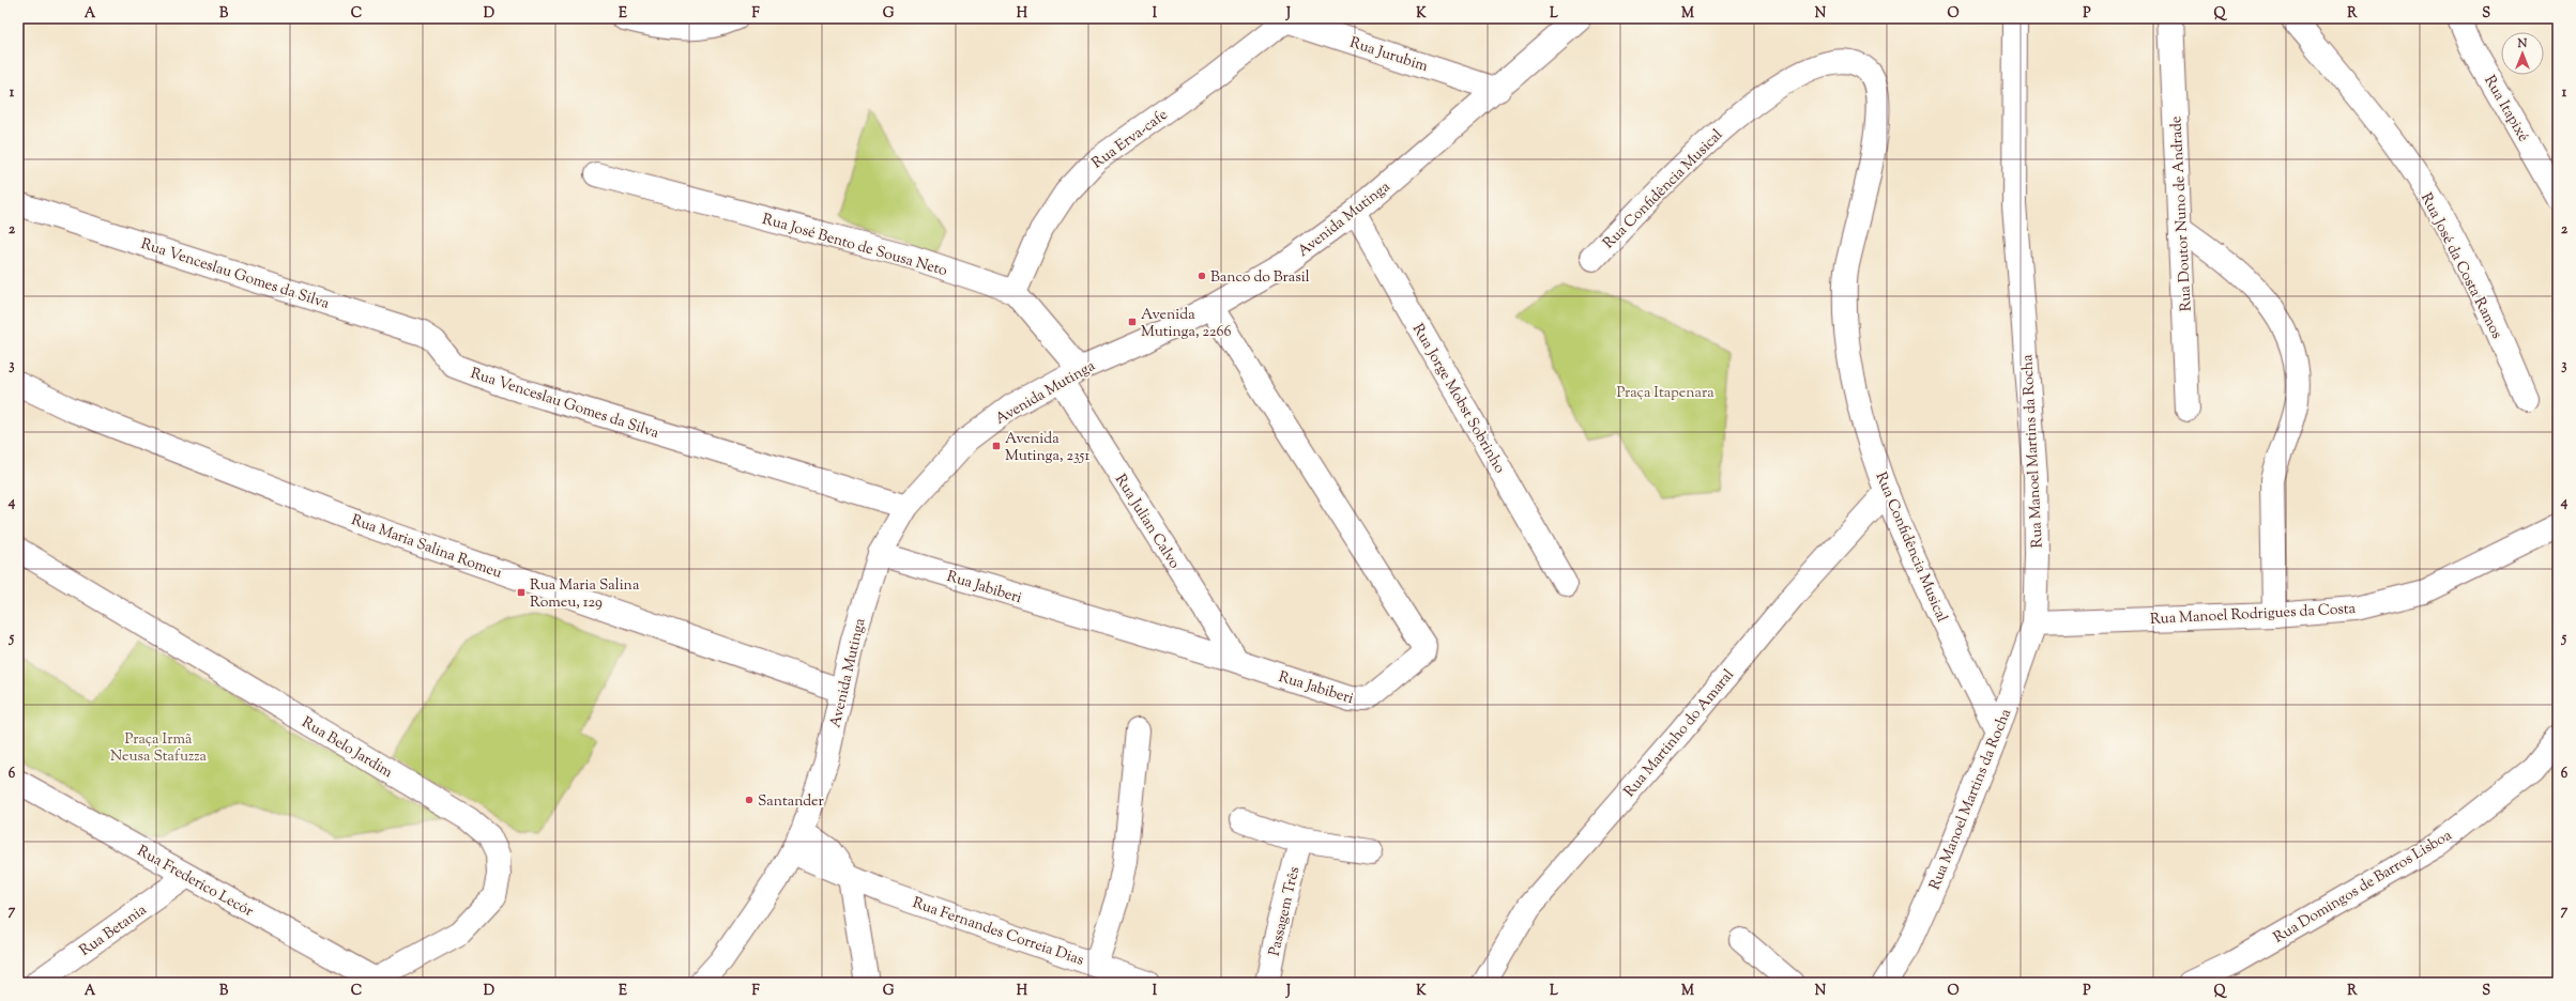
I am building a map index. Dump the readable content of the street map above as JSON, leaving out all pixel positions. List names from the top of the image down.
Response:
{
  "streets": {
    "street": [
      "Rua Jurubim",
      "Rua Itapixé",
      "Rua Erva-cafe",
      "Rua Confidência Musical",
      "Rua Doutor Nuno de Andrade",
      "Avenida Mutinga",
      "Rua José Bento de Sousa Neto",
      "Rua José da Costa Ramos",
      "Rua Venceslau Gomes da Silva",
      "Rua Jorge Mobst Sobrinho",
      "Rua Manoel Martins da Rocha",
      "Rua Julian Calvo",
      "Rua Maria Salina Romeu",
      "Rua Jabiberi",
      "Rua Manoel Rodrigues da Costa",
      "Rua Martinho do Amaral",
      "Rua Belo Jardim",
      "Rua Frederico Lecór",
      "Rua Domingos de Barros Lisboa",
      "Passagem Três",
      "Rua Betania",
      "Rua Fernandes Correia Dias"
    ]
  },
  "crossings": [
    ["Rua Jurubim", "Rua Erva-cafe"],
    ["Rua Jurubim", "Avenida Mutinga"],
    ["Rua Erva-cafe", "Rua José Bento de Sousa Neto"],
    ["Rua Confidência Musical", "Rua Manoel Martins da Rocha"],
    ["Rua Confidência Musical", "Rua Martinho do Amaral"],
    ["Avenida Mutinga", "Rua Venceslau Gomes da Silva"],
    ["Avenida Mutinga", "Rua Jorge Mobst Sobrinho"],
    ["Avenida Mutinga", "Rua Julian Calvo"],
    ["Avenida Mutinga", "Rua Maria Salina Romeu"],
    ["Avenida Mutinga", "Rua Jabiberi"],
    ["Avenida Mutinga", "Rua Fernandes Correia Dias"],
    ["Rua Manoel Martins da Rocha", "Rua Manoel Rodrigues da Costa"],
    ["Rua Julian Calvo", "Rua Jabiberi"],
    ["Rua Belo Jardim", "Rua Frederico Lecór"],
    ["Rua Frederico Lecór", "Rua Betania"]
  ],
  "parks": ["Praça Itapenara", "Praça Irmã Neusa Stafuzza"],
  "places": {
    "other": ["Banco do Brasil", "Santander"],
    "transit": ["Avenida Mutinga, 2266", "Avenida Mutinga, 2351", "Rua Maria Salina Romeu, 129"]
  },
  "north": "top",
  "grid": {
    "columns": [
      "A",
      "B",
      "C",
      "D",
      "E",
      "F",
      "G",
      "H",
      "I",
      "J",
      "K",
      "L",
      "M",
      "N",
      "O",
      "P",
      "Q",
      "R",
      "S"
    ],
    "rows": [
      "1",
      "2",
      "3",
      "4",
      "5",
      "6",
      "7"
    ]
  }
}
